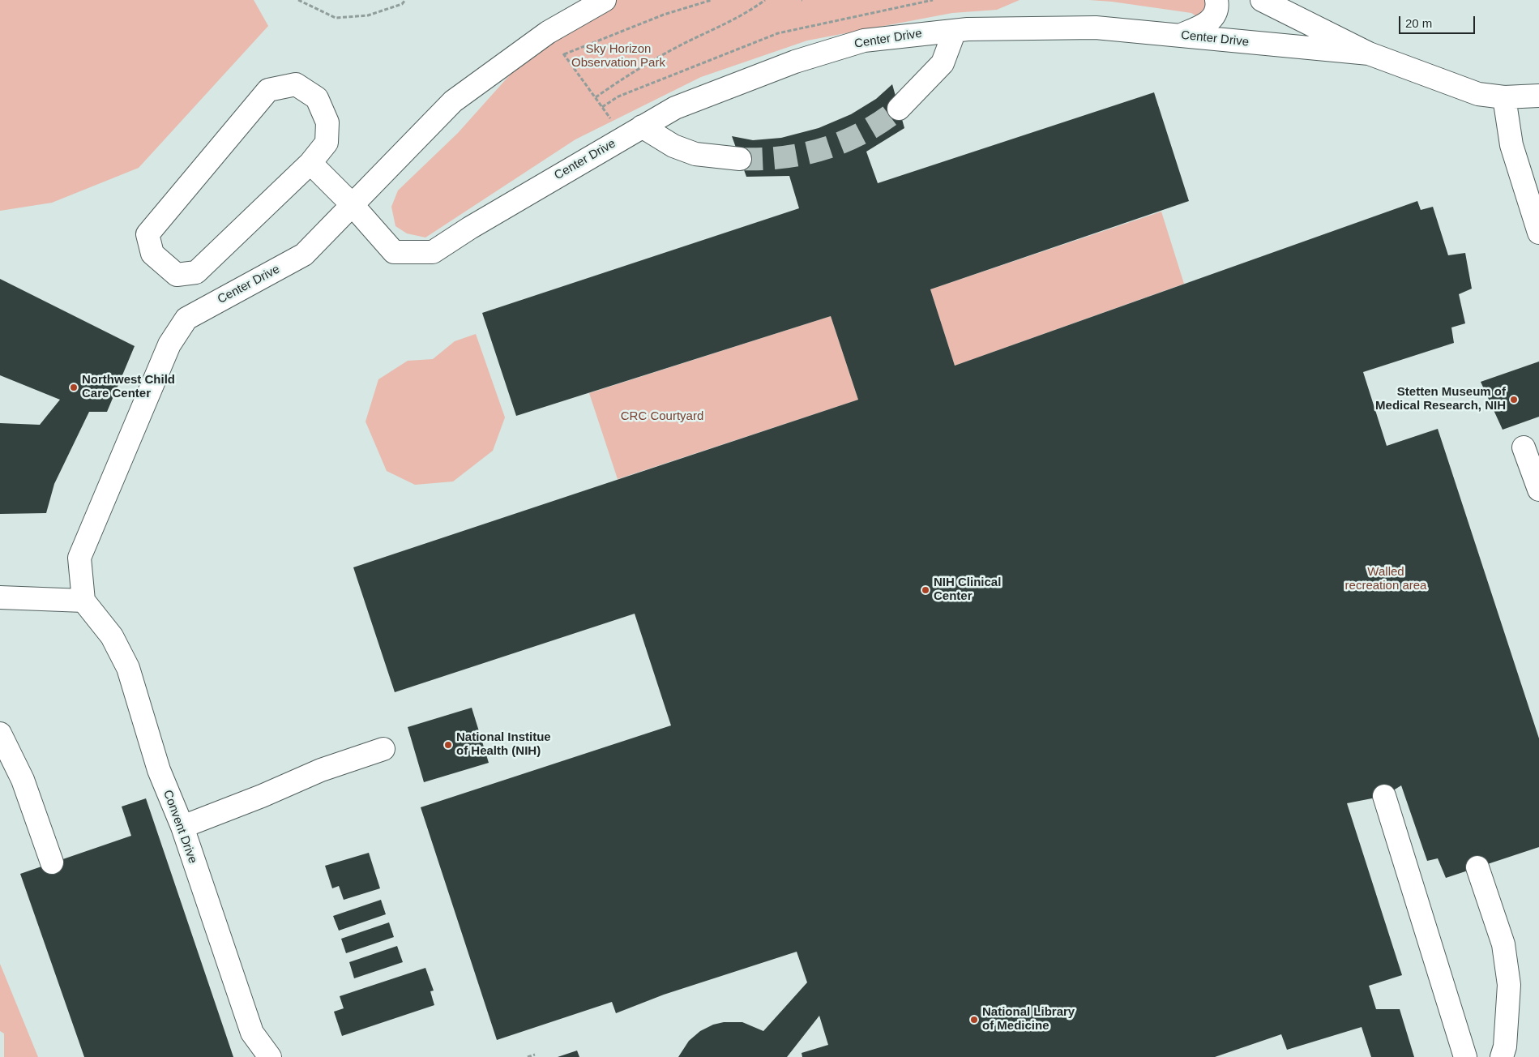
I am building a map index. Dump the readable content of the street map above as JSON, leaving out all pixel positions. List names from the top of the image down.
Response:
{
  "streets": {
    "street": ["Center Drive", "Convent Drive"]
  },
  "crossings": [
    ["Center Drive", "Convent Drive"]
  ],
  "parks": ["Sky Horizon Observation Park", "CRC Courtyard", "Walled recreation area"],
  "places": [
    "Northwest Child Care Center",
    "Stetten Museum of Medical Research, NIH",
    "NIH Clinical Center",
    "National Institue of Health (NIH)",
    "National Library of Medicine"
  ],
  "scale_bar": "20 m"
}
